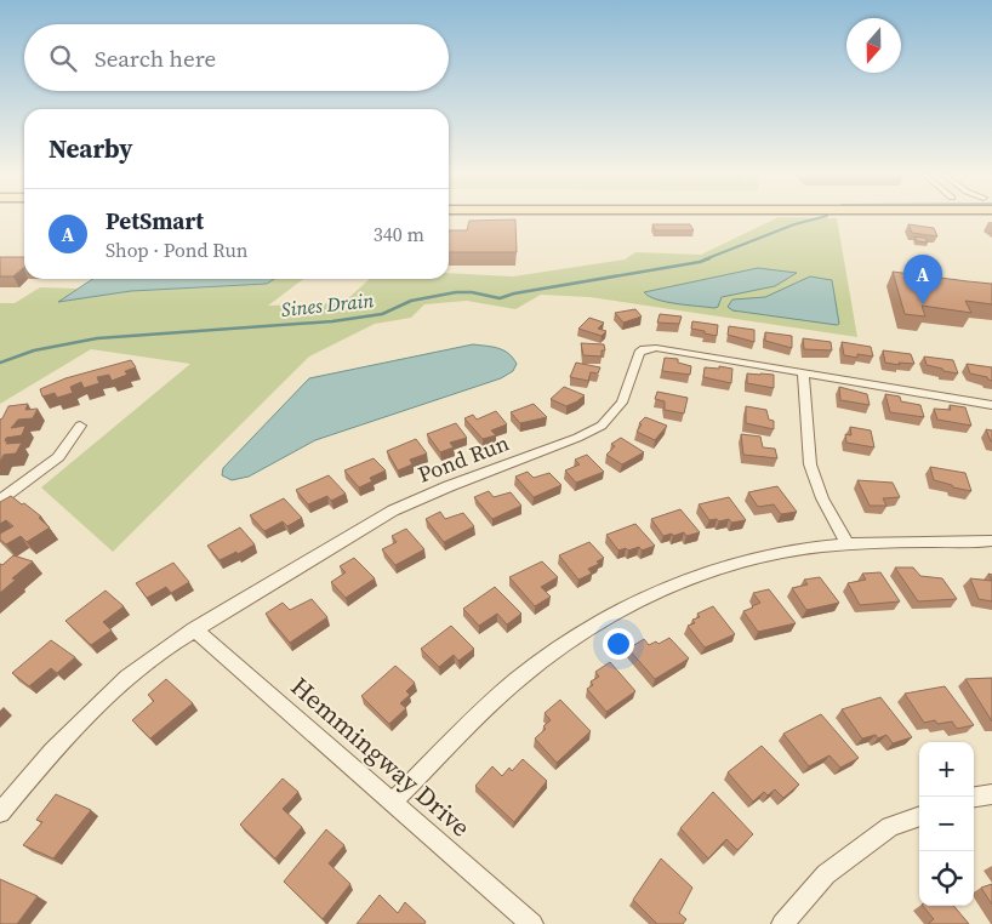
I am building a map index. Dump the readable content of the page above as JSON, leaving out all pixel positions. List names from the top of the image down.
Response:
{
  "streets": {
    "street": ["Pond Run", "Hemmingway Drive"]
  },
  "crossings": [
    ["Pond Run", "Hemmingway Drive"]
  ],
  "water": ["Sines Drain"],
  "north": "bottom",
  "page": {
    "search": "Search here",
    "heading": "Nearby",
    "list": [
      {
        "mark": "A",
        "name": "PetSmart",
        "note": "Shop · Pond Run",
        "value": "340 m"
      }
    ],
    "pins": "A",
    "map_buttons": ["+", "−"]
  }
}
